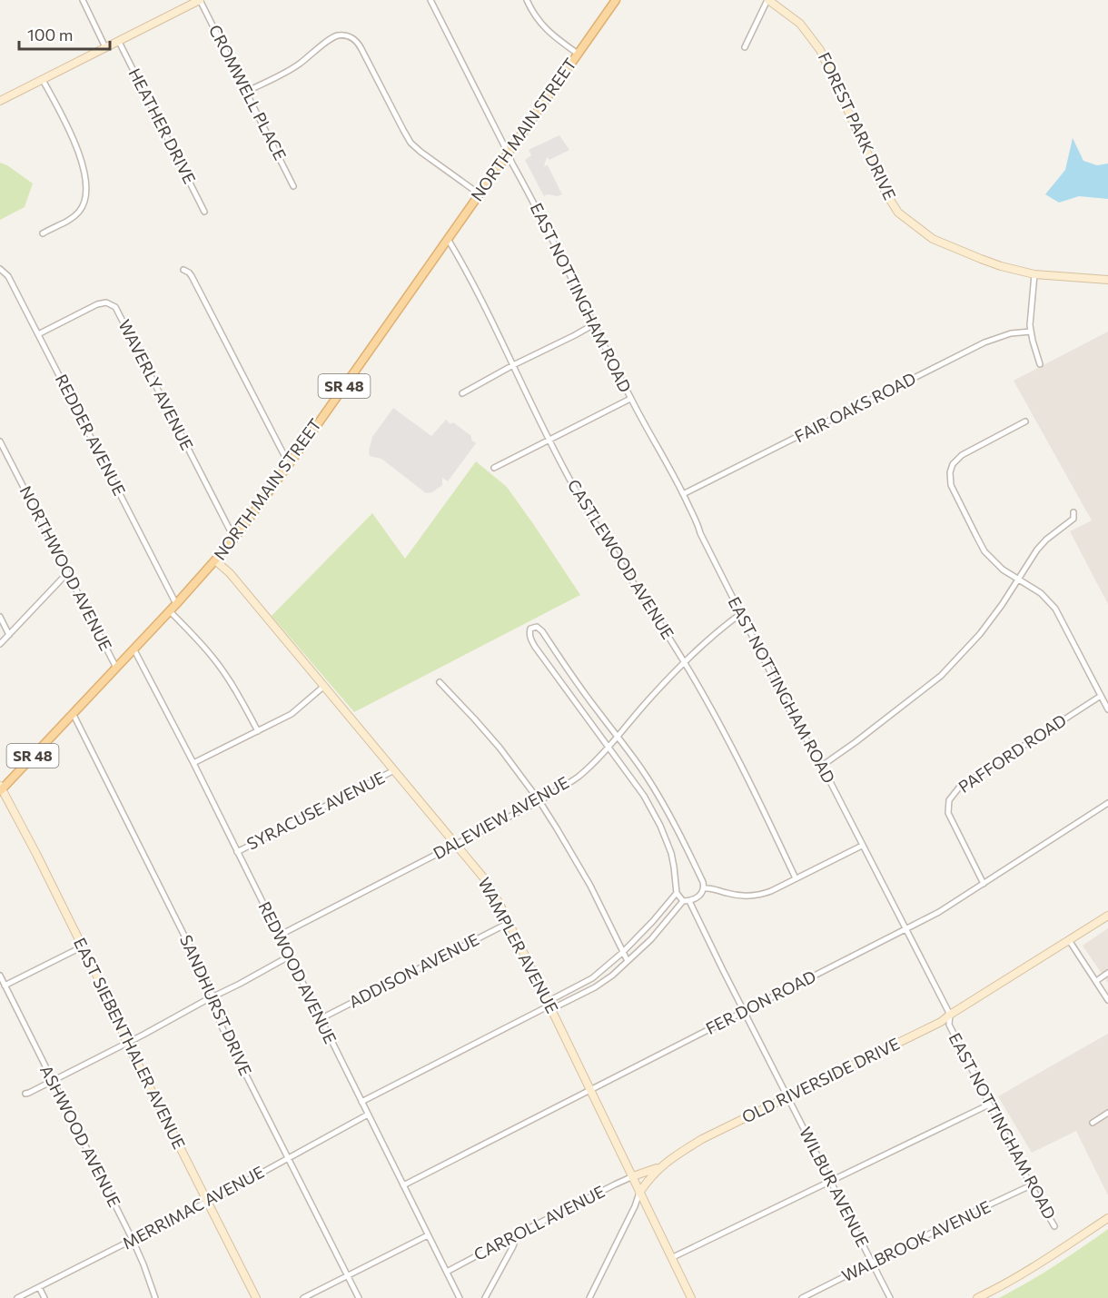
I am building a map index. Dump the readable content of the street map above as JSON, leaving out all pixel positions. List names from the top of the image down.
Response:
{
  "streets": {
    "main road": ["NORTH MAIN STREET", "SR 48"],
    "street": [
      "CROMWELL PLACE",
      "HEATHER DRIVE",
      "FOREST PARK DRIVE",
      "EAST NOTTINGHAM ROAD",
      "WAVERLY AVENUE",
      "FAIR OAKS ROAD",
      "REDDER AVENUE",
      "CASTLEWOOD AVENUE",
      "NORTHWOOD AVENUE",
      "PAFFORD ROAD",
      "SYRACUSE AVENUE",
      "DALEVIEW AVENUE",
      "WAMPLER AVENUE",
      "ADDISON AVENUE",
      "REDWOOD AVENUE",
      "FER DON ROAD",
      "SANDHURST DRIVE",
      "EAST SIEBENTHALER AVENUE",
      "OLD RIVERSIDE DRIVE",
      "ASHWOOD AVENUE",
      "WILBUR AVENUE",
      "MERRIMAC AVENUE",
      "CARROLL AVENUE",
      "WALBROOK AVENUE"
    ]
  },
  "crossings": [
    ["NORTH MAIN STREET", "EAST NOTTINGHAM ROAD"],
    ["NORTH MAIN STREET", "WAVERLY AVENUE"],
    ["NORTH MAIN STREET", "REDDER AVENUE"],
    ["NORTH MAIN STREET", "CASTLEWOOD AVENUE"],
    ["NORTH MAIN STREET", "NORTHWOOD AVENUE"],
    ["NORTH MAIN STREET", "WAMPLER AVENUE"],
    ["NORTH MAIN STREET", "REDWOOD AVENUE"],
    ["NORTH MAIN STREET", "SANDHURST DRIVE"],
    ["NORTH MAIN STREET", "EAST SIEBENTHALER AVENUE"],
    ["EAST NOTTINGHAM ROAD", "FAIR OAKS ROAD"],
    ["EAST NOTTINGHAM ROAD", "DALEVIEW AVENUE"],
    ["EAST NOTTINGHAM ROAD", "FER DON ROAD"],
    ["EAST NOTTINGHAM ROAD", "OLD RIVERSIDE DRIVE"],
    ["EAST NOTTINGHAM ROAD", "WALBROOK AVENUE"],
    ["WAVERLY AVENUE", "REDDER AVENUE"],
    ["CASTLEWOOD AVENUE", "DALEVIEW AVENUE"],
    ["PAFFORD ROAD", "FER DON ROAD"],
    ["SYRACUSE AVENUE", "WAMPLER AVENUE"],
    ["SYRACUSE AVENUE", "REDWOOD AVENUE"],
    ["DALEVIEW AVENUE", "WAMPLER AVENUE"],
    ["DALEVIEW AVENUE", "REDWOOD AVENUE"],
    ["WAMPLER AVENUE", "ADDISON AVENUE"],
    ["WAMPLER AVENUE", "FER DON ROAD"],
    ["WAMPLER AVENUE", "OLD RIVERSIDE DRIVE"],
    ["WAMPLER AVENUE", "CARROLL AVENUE"],
    ["ADDISON AVENUE", "REDWOOD AVENUE"],
    ["REDWOOD AVENUE", "FER DON ROAD"],
    ["REDWOOD AVENUE", "MERRIMAC AVENUE"],
    ["REDWOOD AVENUE", "CARROLL AVENUE"],
    ["FER DON ROAD", "WILBUR AVENUE"],
    ["SANDHURST DRIVE", "MERRIMAC AVENUE"],
    ["EAST SIEBENTHALER AVENUE", "MERRIMAC AVENUE"],
    ["OLD RIVERSIDE DRIVE", "WILBUR AVENUE"],
    ["ASHWOOD AVENUE", "MERRIMAC AVENUE"],
    ["WILBUR AVENUE", "WALBROOK AVENUE"]
  ],
  "scale_bar": "100 m"
}
